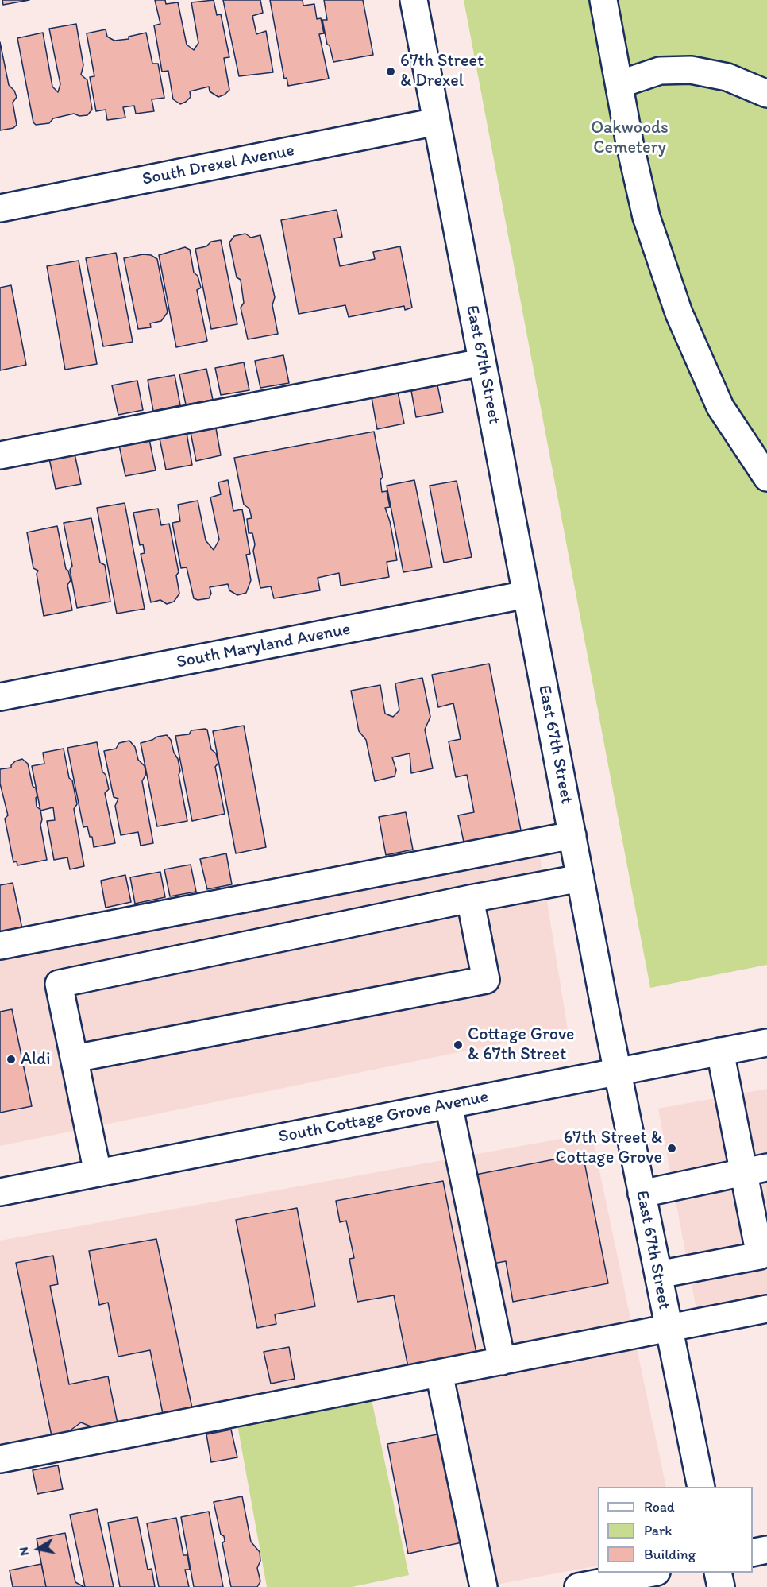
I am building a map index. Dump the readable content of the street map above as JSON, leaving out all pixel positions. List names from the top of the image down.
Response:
{
  "streets": {
    "street": [
      "South Drexel Avenue",
      "East 67th Street",
      "South Maryland Avenue",
      "South Cottage Grove Avenue"
    ]
  },
  "crossings": [
    ["South Drexel Avenue", "East 67th Street"],
    ["East 67th Street", "South Maryland Avenue"],
    ["East 67th Street", "South Cottage Grove Avenue"]
  ],
  "parks": ["Oakwoods Cemetery"],
  "places": [
    "67th Street & Drexel",
    "Cottage Grove & 67th Street",
    "Aldi",
    "67th Street & Cottage Grove"
  ],
  "legend": ["Road", "Park", "Building"],
  "north": "left"
}
